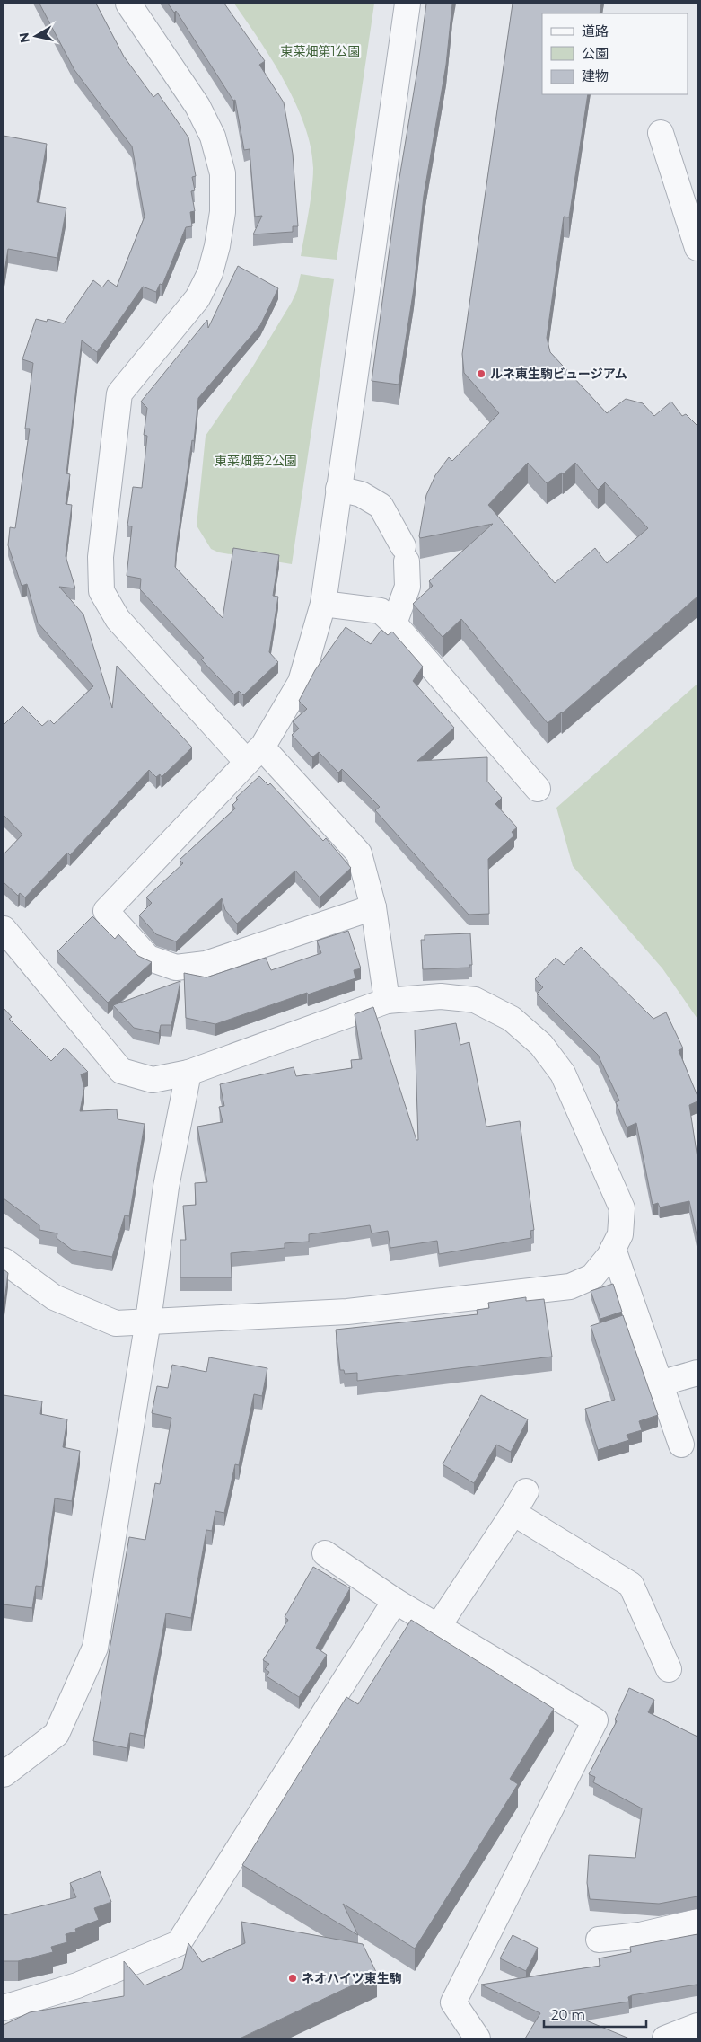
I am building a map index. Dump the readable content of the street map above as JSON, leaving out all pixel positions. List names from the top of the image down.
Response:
{
  "parks": ["東菜畑第1公園", "東菜畑第2公園"],
  "places": ["ルネ東生駒ビュージアム", "ネオハイツ東生駒"],
  "legend": ["道路", "公園", "建物"],
  "scale_bar": "20 m",
  "north": "left"
}
